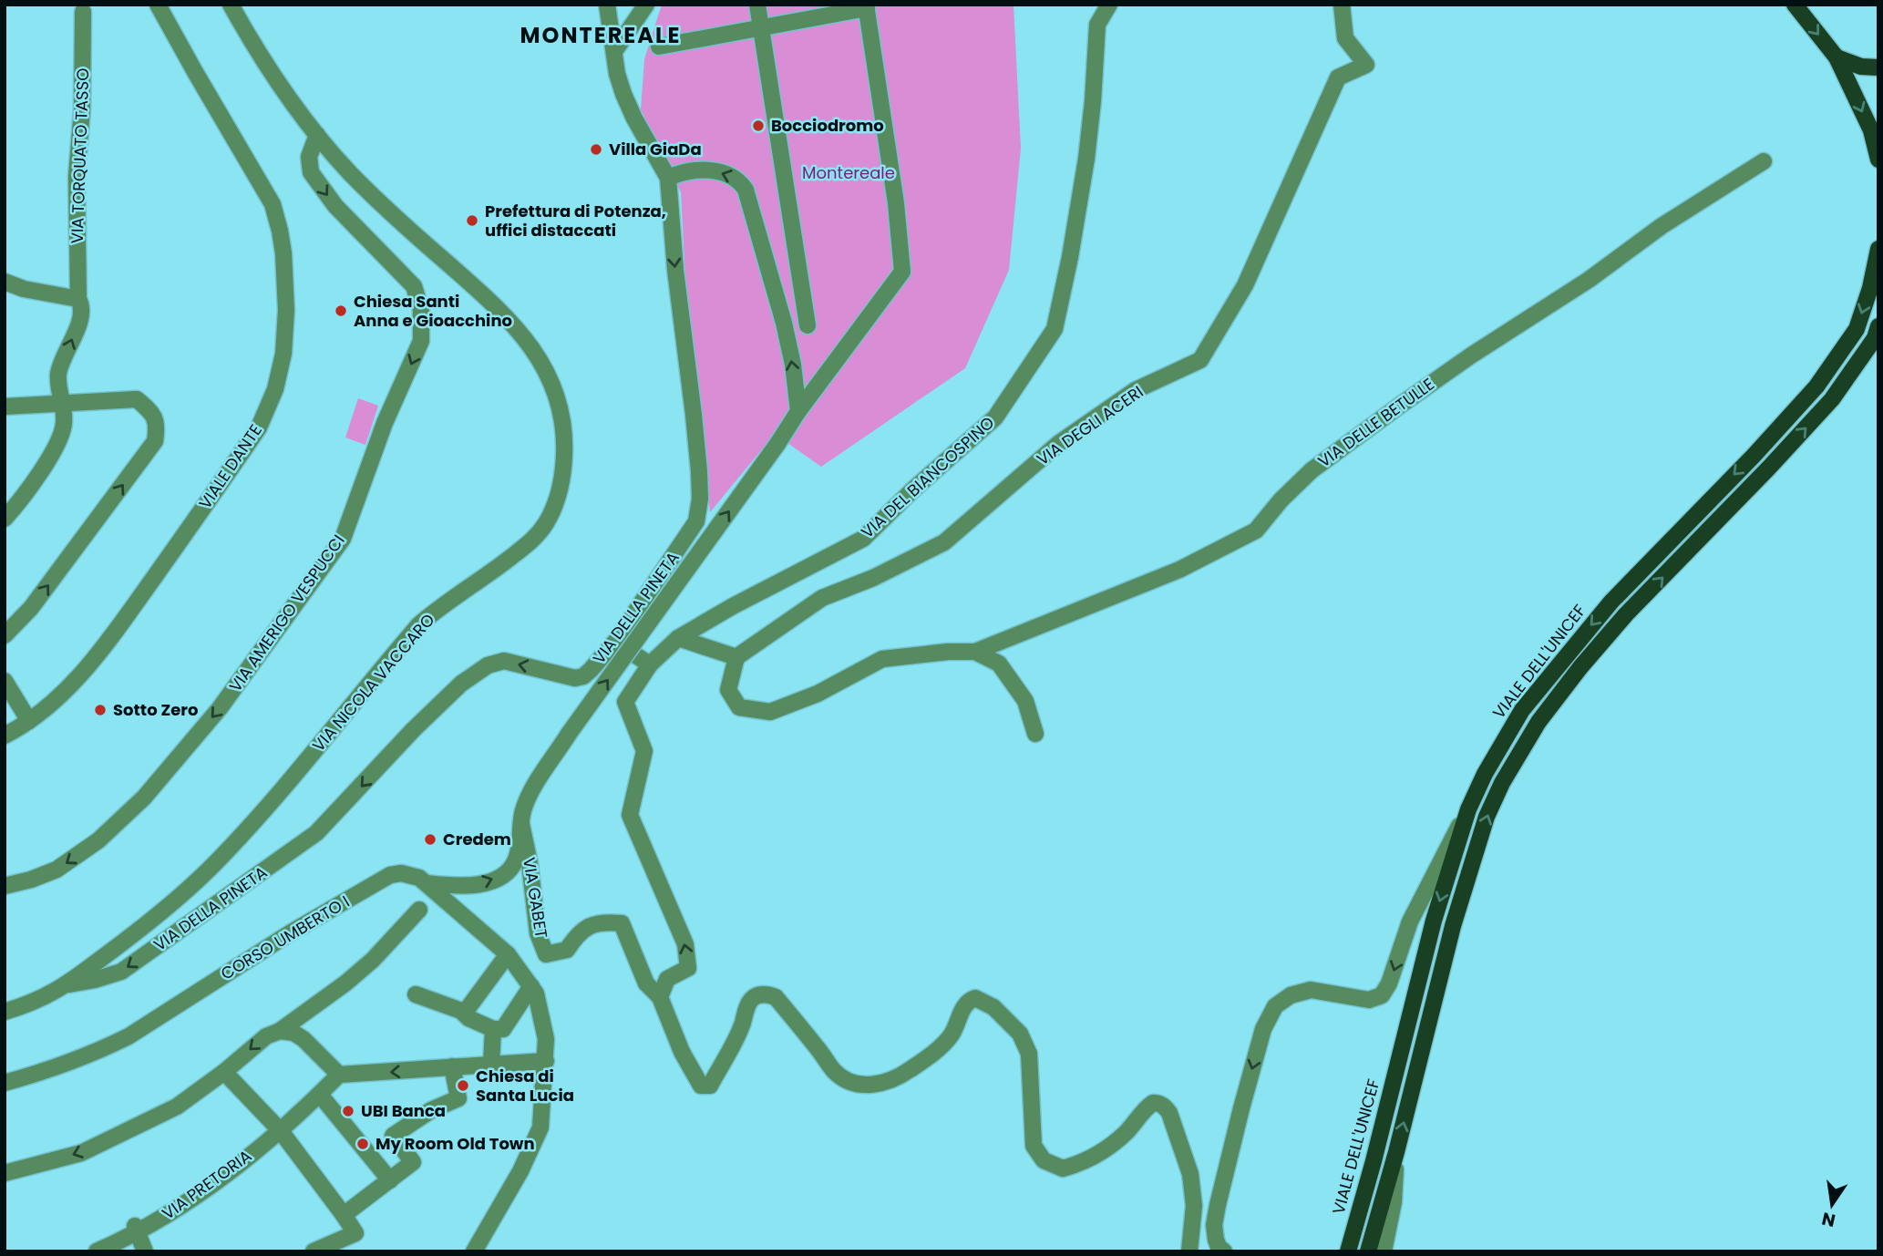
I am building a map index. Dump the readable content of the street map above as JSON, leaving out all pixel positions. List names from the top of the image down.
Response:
{
  "streets": {
    "main road": ["VIALE DELL'UNICEF"],
    "street": [
      "VIA TORQUATO TASSO",
      "VIA DELLE BETULLE",
      "VIA DEGLI ACERI",
      "VIALE DANTE",
      "VIA DEL BIANCOSPINO",
      "VIA DELLA PINETA",
      "VIA AMERIGO VESPUCCI",
      "VIA NICOLA VACCARO",
      "VIA GABET",
      "CORSO UMBERTO I",
      "VIA PRETORIA"
    ]
  },
  "crossings": [
    ["VIA DELLE BETULLE", "VIA DEGLI ACERI"],
    ["VIA DEL BIANCOSPINO", "VIA GABET"],
    ["VIA DELLA PINETA", "VIA NICOLA VACCARO"],
    ["VIA AMERIGO VESPUCCI", "VIA NICOLA VACCARO"]
  ],
  "one_way": ["VIA AMERIGO VESPUCCI"],
  "districts": ["MONTEREALE"],
  "parks": ["Montereale"],
  "places": [
    "Bocciodromo",
    "Villa GiaDa",
    "Prefettura di Potenza, uffici distaccati",
    "Chiesa Santi Anna e Gioacchino",
    "Sotto Zero",
    "Credem",
    "Chiesa di Santa Lucia",
    "UBI Banca",
    "My Room Old Town"
  ],
  "north": "bottom"
}
